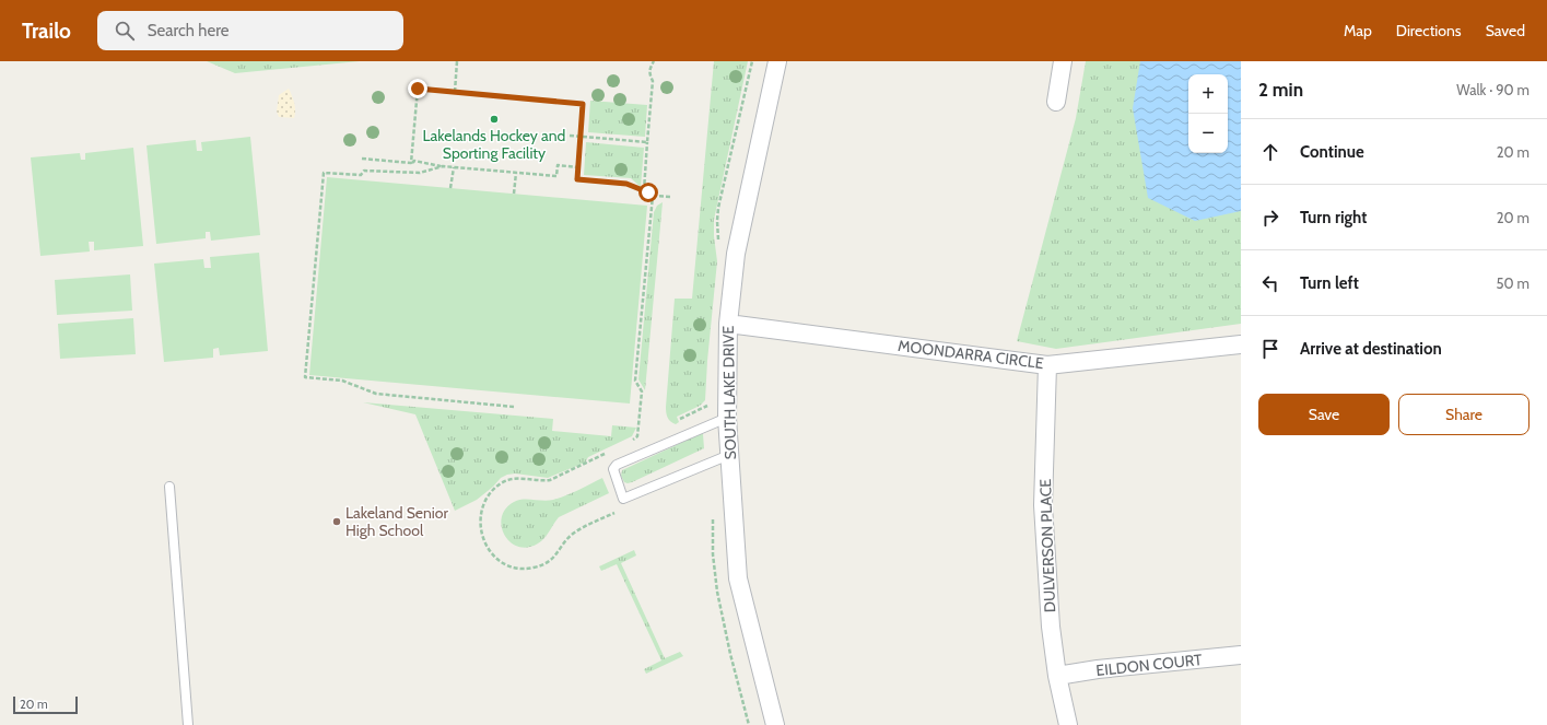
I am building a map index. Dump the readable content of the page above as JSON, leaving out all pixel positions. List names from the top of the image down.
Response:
{
  "streets": {
    "street": [
      "MOONDARRA CIRCLE",
      "SOUTH LAKE DRIVE",
      "DULVERSON PLACE",
      "EILDON COURT"
    ]
  },
  "crossings": [
    ["MOONDARRA CIRCLE", "SOUTH LAKE DRIVE"],
    ["MOONDARRA CIRCLE", "DULVERSON PLACE"],
    ["DULVERSON PLACE", "EILDON COURT"]
  ],
  "places": ["Lakelands Hockey and Sporting Facility", "Lakeland Senior High School"],
  "scale_bar": "20 m",
  "page": {
    "header": "Trailo",
    "search": "Search here",
    "nav": ["Map", "Directions", "Saved"],
    "heading": ["2 min", "Walk · 90 m"],
    "map_buttons": ["+", "−"],
    "list": [
      ["Continue", "20 m"],
      ["Turn right", "20 m"],
      ["Turn left", "50 m"],
      "Arrive at destination"
    ],
    "buttons": ["Save", "Share"],
    "scale": "20 m"
  }
}
